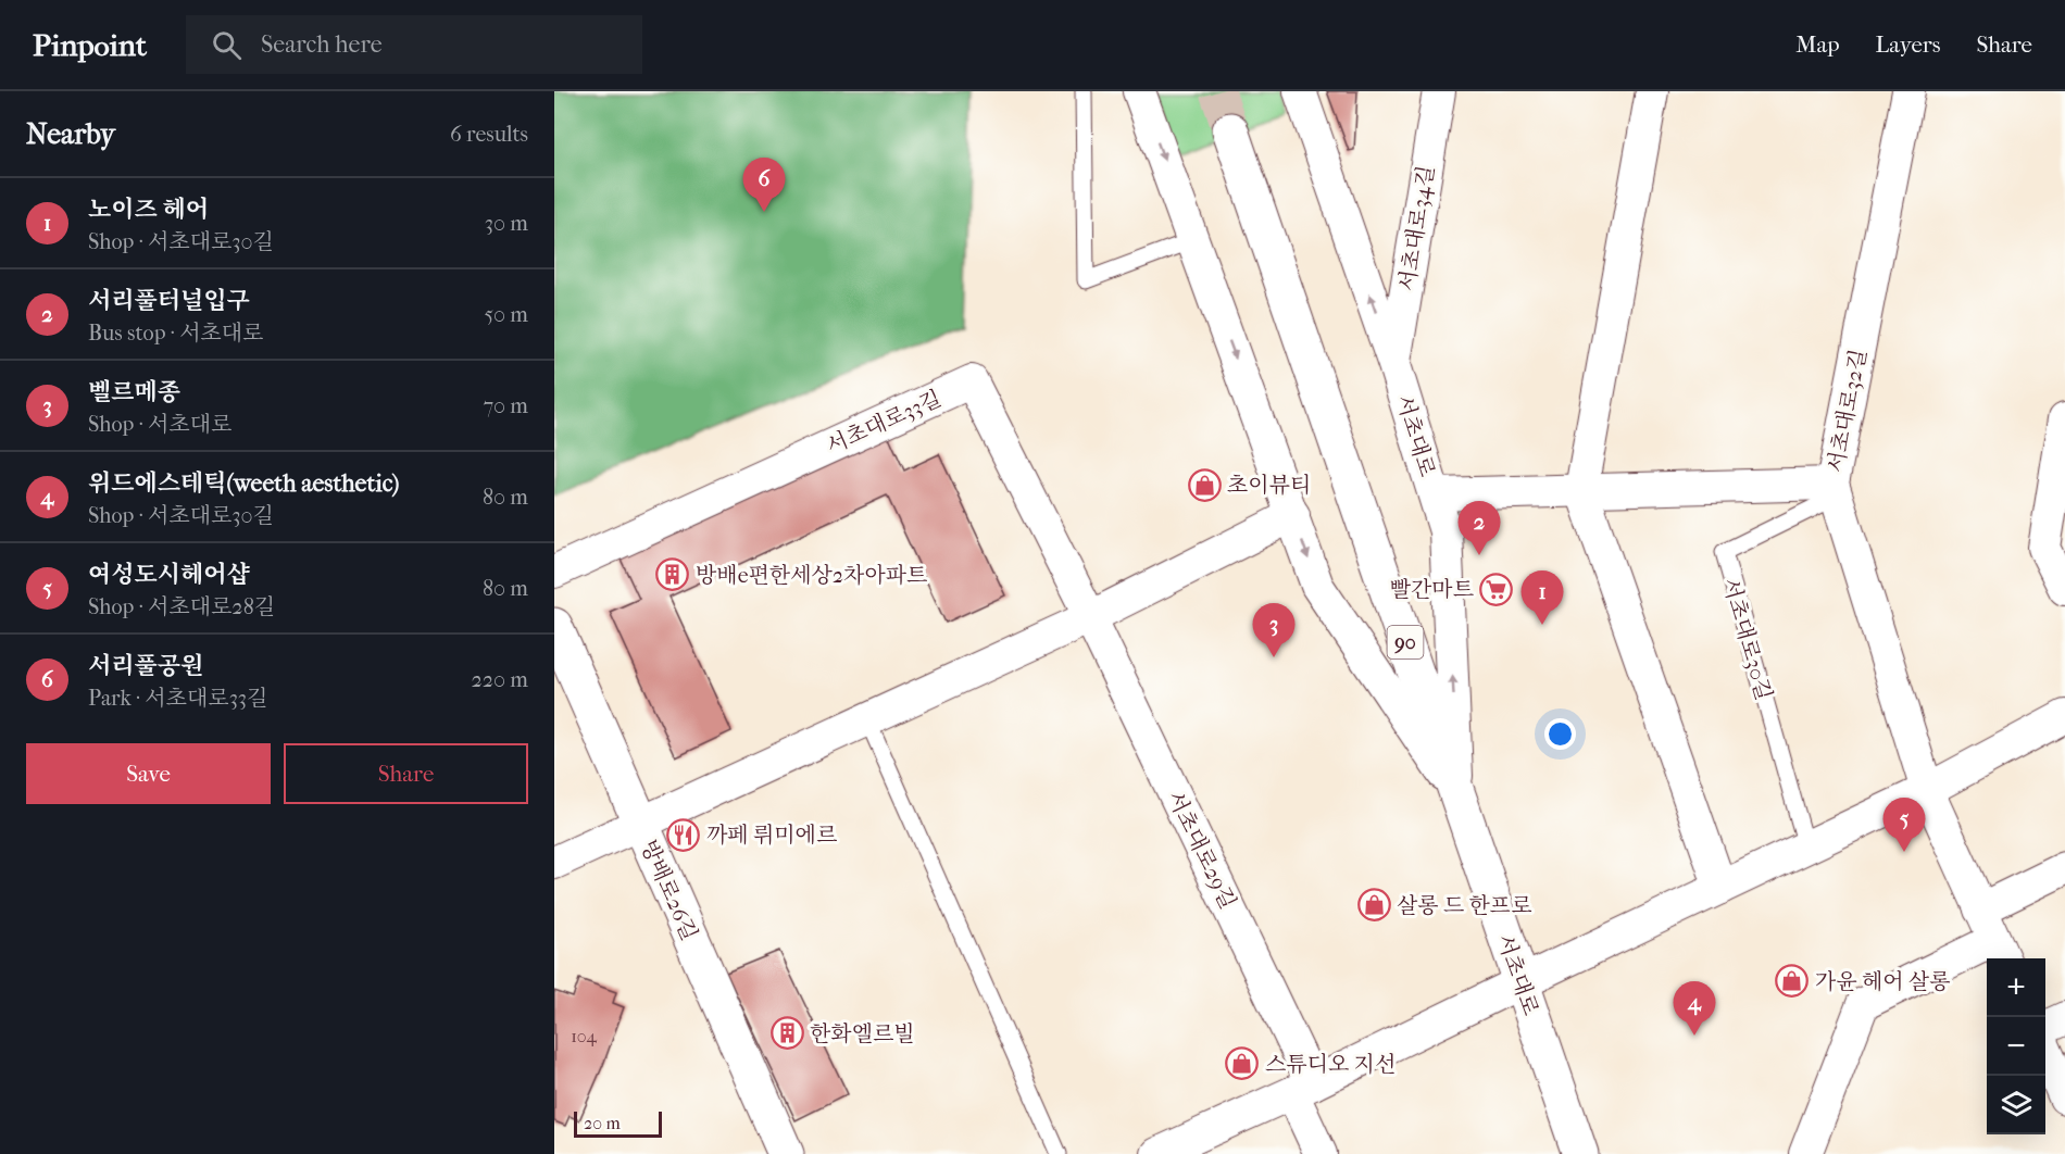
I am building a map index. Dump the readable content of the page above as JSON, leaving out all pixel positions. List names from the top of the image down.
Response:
{
  "streets": {
    "main road": ["서초대로", "90", "방배로26길"],
    "street": [
      "서초대로34길",
      "서초대로32길",
      "서초대로33길",
      "서초대로29길"
    ],
    "lane": ["서초대로30길"]
  },
  "crossings": [
    ["서초대로34길", "서초대로"],
    ["서초대로32길", "서초대로"],
    ["서초대로32길", "서초대로30길"],
    ["서초대로33길", "서초대로29길"]
  ],
  "places": {
    "shop": [
      "초이뷰티",
      "살롱 드 한프로",
      "가윤 헤어 살롱",
      "스튜디오 지선"
    ],
    "building": ["방배e편한세상2차아파트", "한화엘르빌"],
    "supermarket": ["빨간마트"],
    "restaurant": ["까페 뤼미에르"]
  },
  "house_numbers": ["104"],
  "scale_bar": "20 m",
  "page": {
    "header": "Pinpoint",
    "search": "Search here",
    "nav": ["Map", "Layers", "Share"],
    "heading": ["Nearby", "6 results"],
    "pins": [
      "6",
      "2",
      "1",
      "3",
      "5",
      "4"
    ],
    "list": [
      {
        "mark": "1",
        "name": "노이즈 헤어",
        "note": "Shop · 서초대로30길",
        "value": "30 m"
      },
      {
        "mark": "2",
        "name": "서리풀터널입구",
        "note": "Bus stop · 서초대로",
        "value": "50 m"
      },
      {
        "mark": "3",
        "name": "벨르메종",
        "note": "Shop · 서초대로",
        "value": "70 m"
      },
      {
        "mark": "4",
        "name": "위드에스테틱(weeth aesthetic)",
        "note": "Shop · 서초대로30길",
        "value": "80 m"
      },
      {
        "mark": "5",
        "name": "여성도시헤어샵",
        "note": "Shop · 서초대로28길",
        "value": "80 m"
      },
      {
        "mark": "6",
        "name": "서리풀공원",
        "note": "Park · 서초대로33길",
        "value": "220 m"
      }
    ],
    "buttons": ["Save", "Share"],
    "map_buttons": ["+", "−"],
    "scale": "20 m"
  }
}
